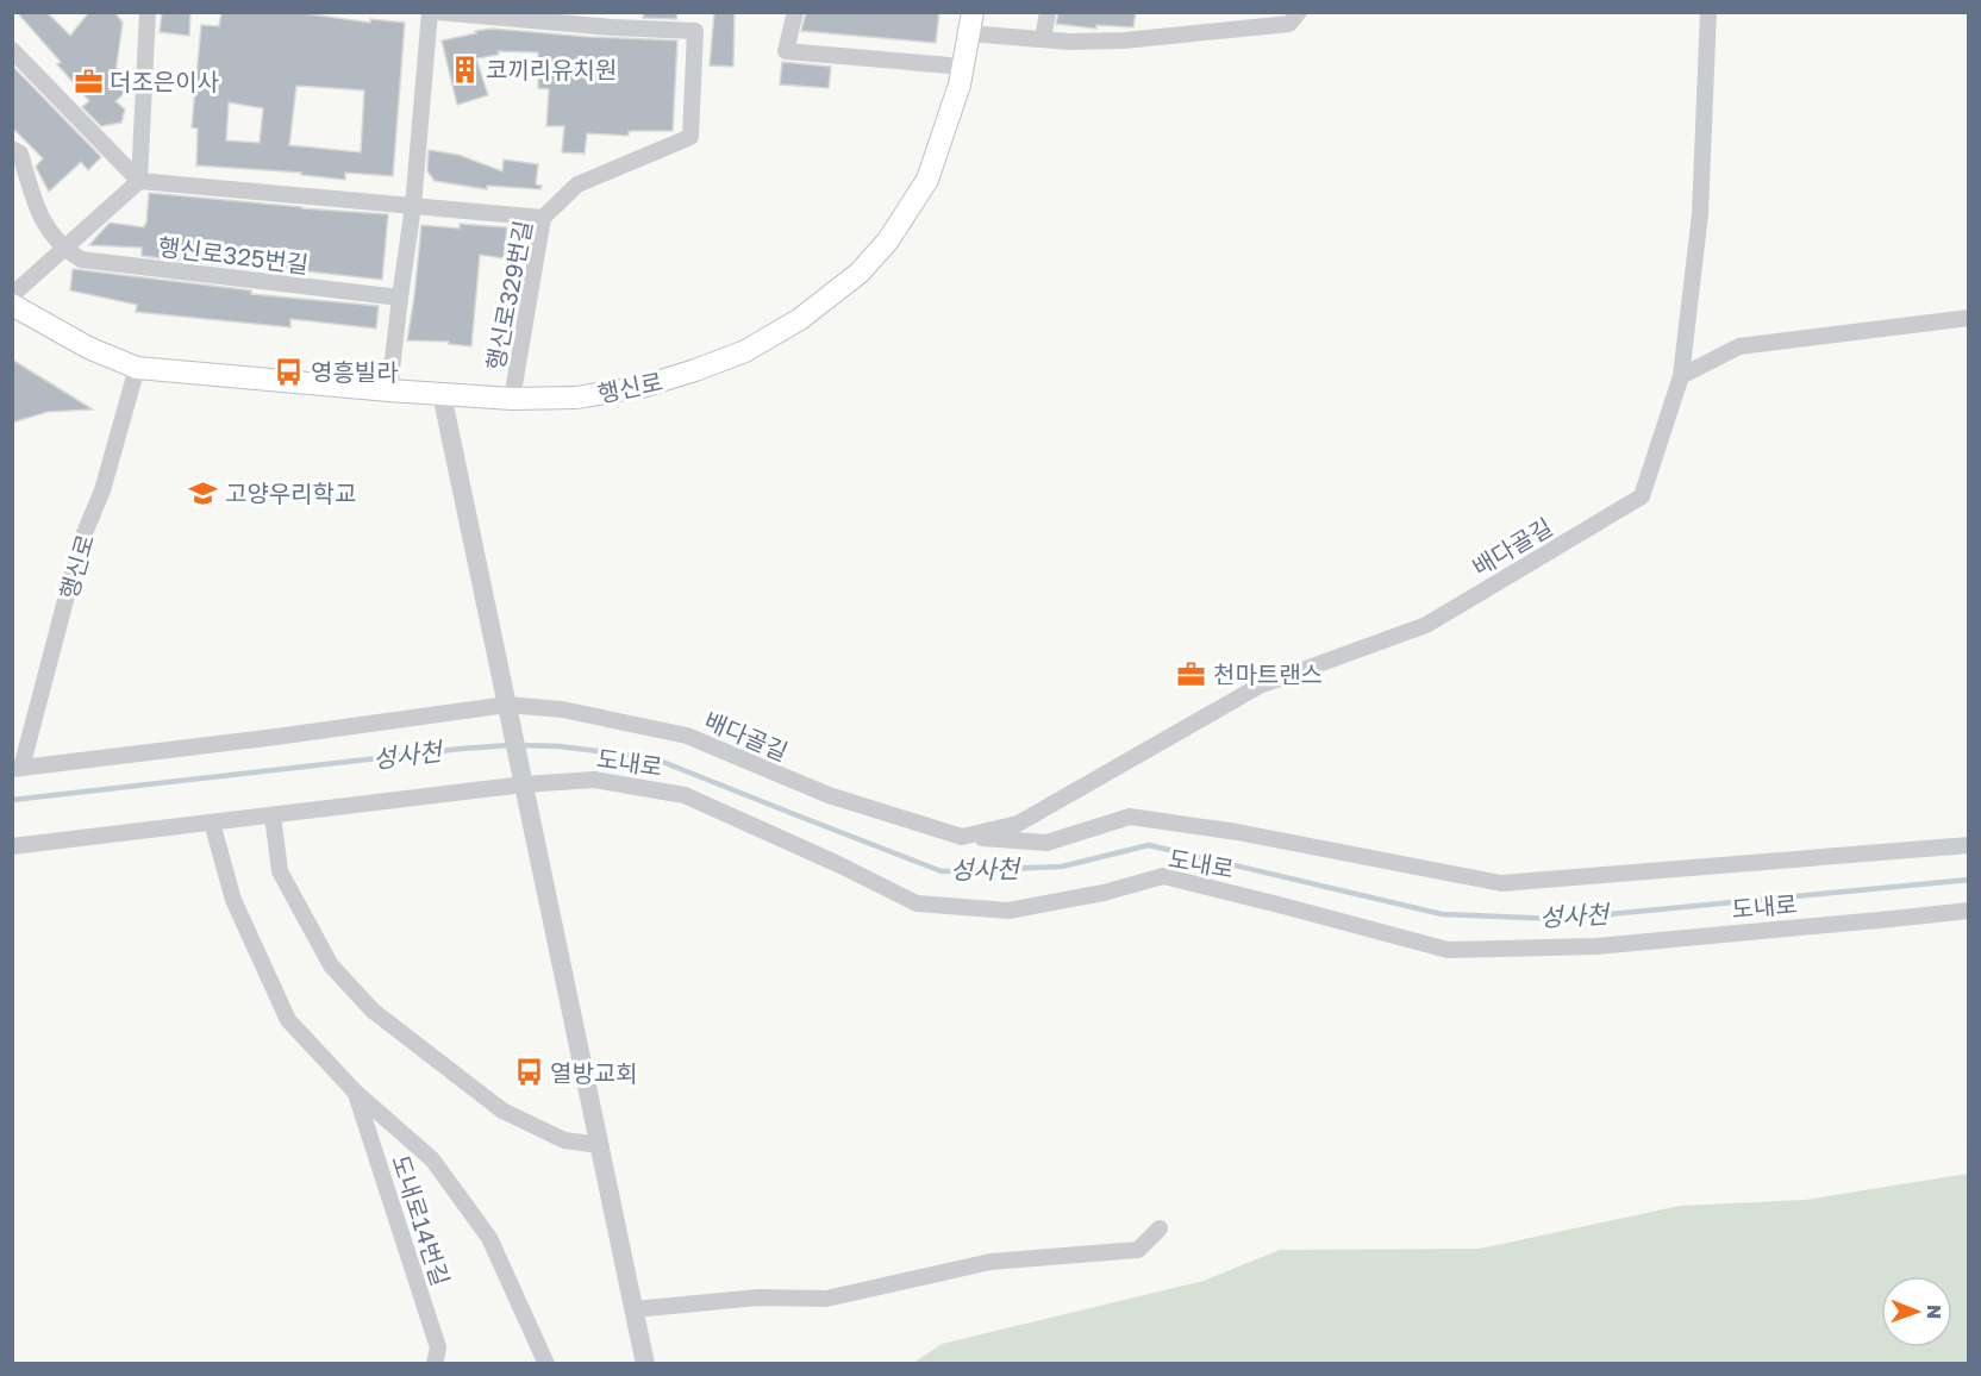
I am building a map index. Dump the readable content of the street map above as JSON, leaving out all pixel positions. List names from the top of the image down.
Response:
{
  "streets": {
    "main road": ["행신로"],
    "street": [
      "행신로325번길",
      "행신로329번길",
      "배다골길",
      "도내로",
      "도내로14번길"
    ]
  },
  "crossings": [
    ["행신로329번길", "행신로"],
    ["행신로", "배다골길"]
  ],
  "water": ["성사천"],
  "places": {
    "building": ["코끼리유치원"],
    "office": ["더조은이사", "천마트랜스"],
    "bus stop": ["영흥빌라", "열방교회"],
    "school or university": ["고양우리학교"]
  },
  "north": "right"
}
